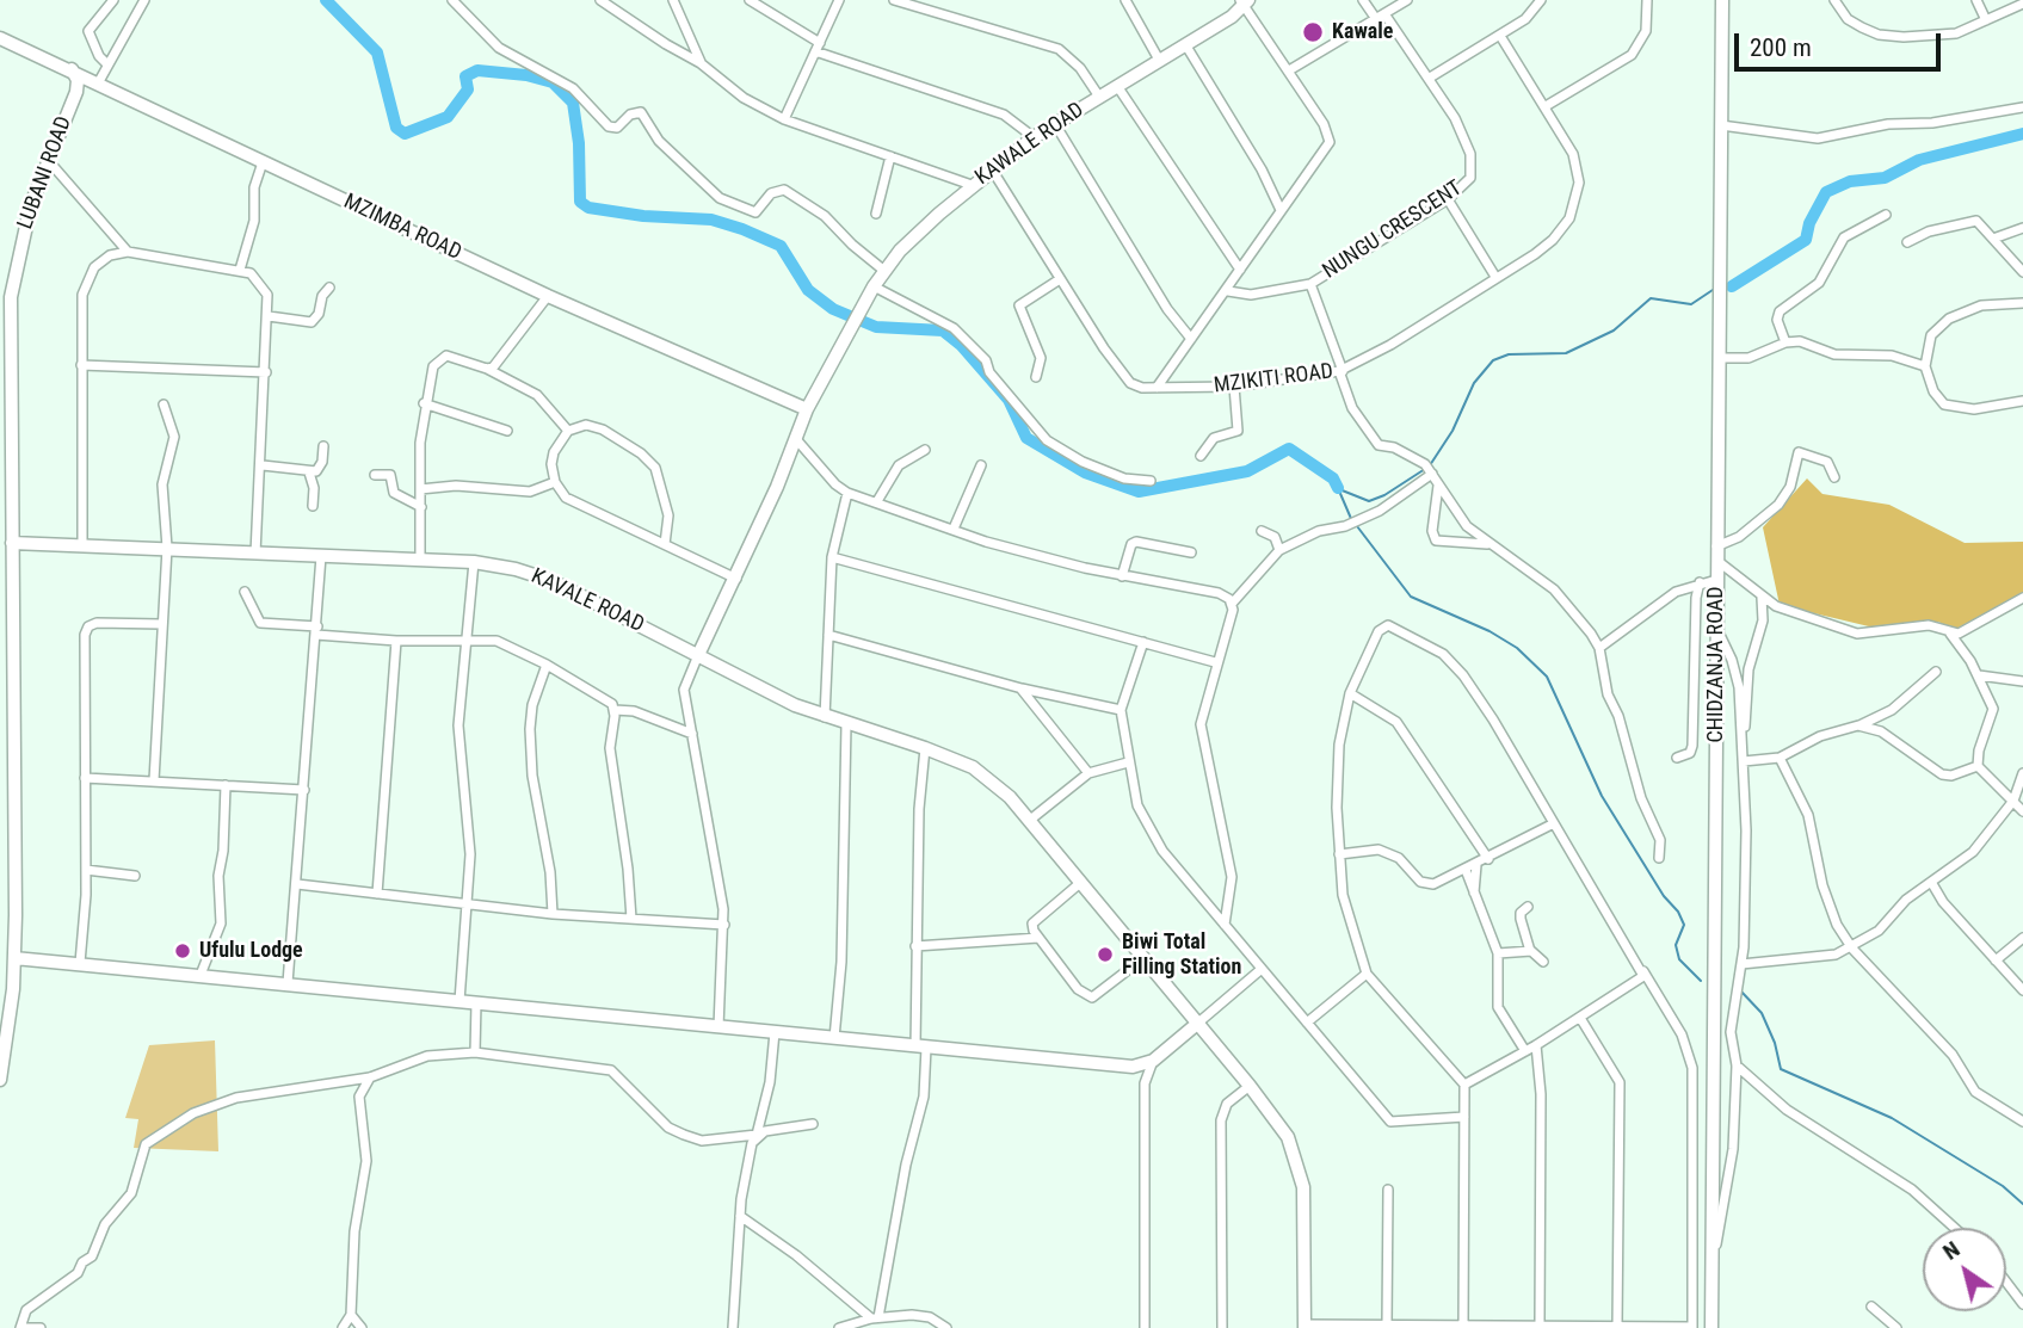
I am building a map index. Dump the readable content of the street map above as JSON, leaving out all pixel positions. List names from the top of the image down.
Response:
{
  "streets": {
    "street": [
      "KAWALE ROAD",
      "LUBANI ROAD",
      "MZIMBA ROAD",
      "NUNGU CRESCENT",
      "MZIKITI ROAD",
      "KAVALE ROAD",
      "CHIDZANJA ROAD"
    ]
  },
  "crossings": [
    ["KAWALE ROAD", "MZIMBA ROAD"],
    ["KAWALE ROAD", "MZIKITI ROAD"],
    ["LUBANI ROAD", "MZIMBA ROAD"],
    ["LUBANI ROAD", "KAVALE ROAD"]
  ],
  "places": ["Kawale", "Ufulu Lodge", "Biwi Total Filling Station"],
  "scale_bar": "200 m",
  "north": "top left"
}
